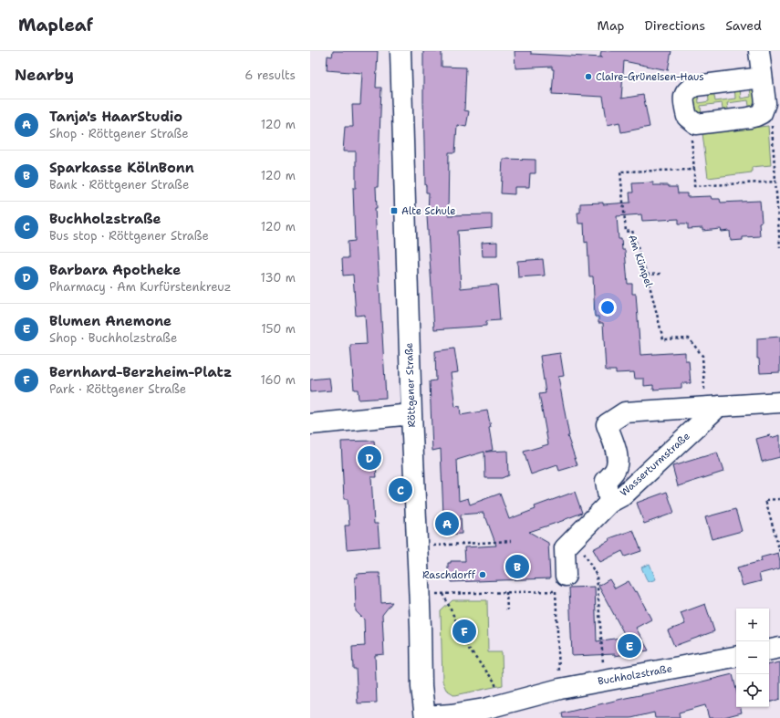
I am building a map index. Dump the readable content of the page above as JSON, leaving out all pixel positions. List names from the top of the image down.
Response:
{
  "streets": {
    "street": ["Röttgener Straße", "Wasserturmstraße", "Buchholzstraße"],
    "path": ["Am Kümpel"]
  },
  "crossings": [
    ["Am Kümpel", "Wasserturmstraße"],
    ["Röttgener Straße", "Buchholzstraße"]
  ],
  "places": {
    "other": ["Claire-Grüneisen-Haus", "Raschdorff"],
    "transit": ["Alte Schule"]
  },
  "page": {
    "header": "Mapleaf",
    "nav": ["Map", "Directions", "Saved"],
    "heading": ["Nearby", "6 results"],
    "list": [
      {
        "mark": "A",
        "name": "Tanja's HaarStudio",
        "note": "Shop · Röttgener Straße",
        "value": "120 m"
      },
      {
        "mark": "B",
        "name": "Sparkasse KölnBonn",
        "note": "Bank · Röttgener Straße",
        "value": "120 m"
      },
      {
        "mark": "C",
        "name": "Buchholzstraße",
        "note": "Bus stop · Röttgener Straße",
        "value": "120 m"
      },
      {
        "mark": "D",
        "name": "Barbara Apotheke",
        "note": "Pharmacy · Am Kurfürstenkreuz",
        "value": "130 m"
      },
      {
        "mark": "E",
        "name": "Blumen Anemone",
        "note": "Shop · Buchholzstraße",
        "value": "150 m"
      },
      {
        "mark": "F",
        "name": "Bernhard-Berzheim-Platz",
        "note": "Park · Röttgener Straße",
        "value": "160 m"
      }
    ],
    "pins": [
      "D",
      "C",
      "A",
      "B",
      "F",
      "E"
    ],
    "map_buttons": ["+", "−"]
  }
}
